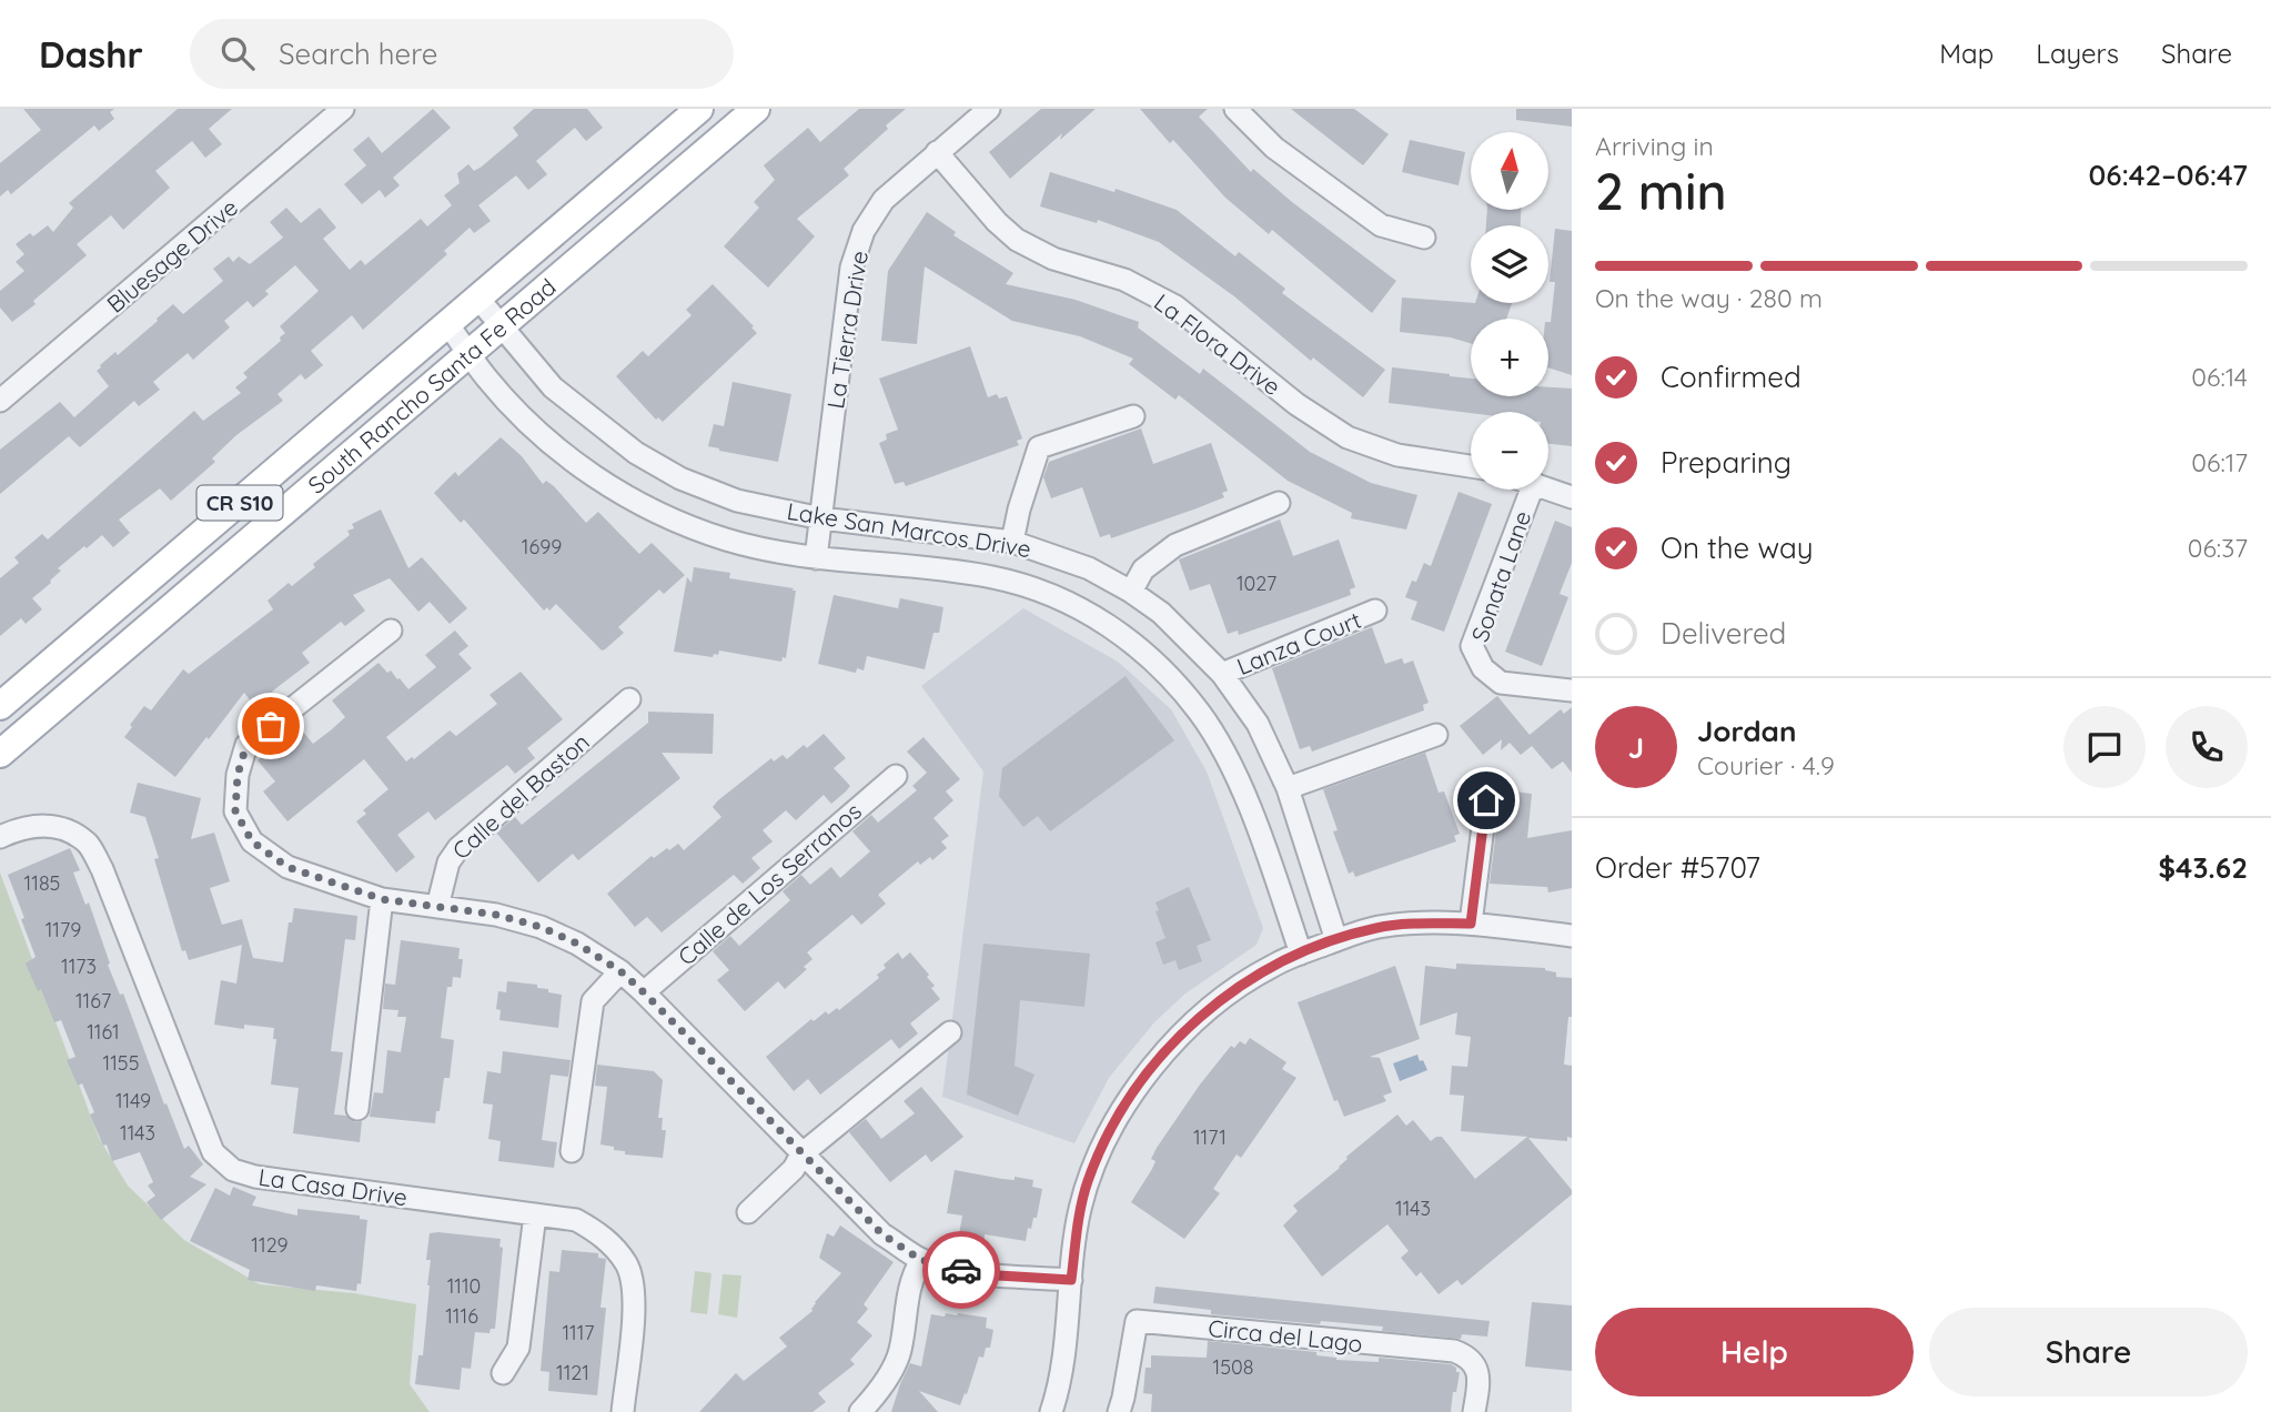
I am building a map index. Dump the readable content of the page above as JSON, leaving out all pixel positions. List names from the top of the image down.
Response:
{
  "streets": {
    "main road": ["South Rancho Santa Fe Road", "CR S10"],
    "street": [
      "Bluesage Drive",
      "La Tierra Drive",
      "La Flora Drive",
      "Lake San Marcos Drive",
      "Sonata Lane",
      "Lanza Court",
      "Calle del Baston",
      "Calle de Los Serranos",
      "La Casa Drive",
      "Circa del Lago"
    ]
  },
  "crossings": [
    ["La Tierra Drive", "La Flora Drive"],
    ["La Tierra Drive", "Lake San Marcos Drive"],
    ["South Rancho Santa Fe Road", "Lake San Marcos Drive"],
    ["Lake San Marcos Drive", "Lanza Court"]
  ],
  "house_numbers": [
    "1699",
    "1027",
    "1185",
    "1179",
    "1173",
    "1167",
    "1161",
    "1155",
    "1149",
    "1143",
    "1171",
    "1143",
    "1129",
    "1110",
    "1116",
    "1117",
    "1508",
    "1121"
  ],
  "north": "top",
  "page": {
    "header": "Dashr",
    "search": "Search here",
    "nav": ["Map", "Layers", "Share"],
    "heading": ["2 min", "Arriving in", "06:42–06:47"],
    "panel": [
      "Jordan",
      "Courier · 4.9",
      "Order #5707",
      "$43.62"
    ],
    "map_buttons": ["+", "−"],
    "bar": "On the way · 280 m",
    "list": [
      ["Confirmed", "06:14"],
      ["Preparing", "06:17"],
      ["On the way", "06:37"],
      "Delivered"
    ],
    "round": "J",
    "buttons": ["Help", "Share"]
  }
}
